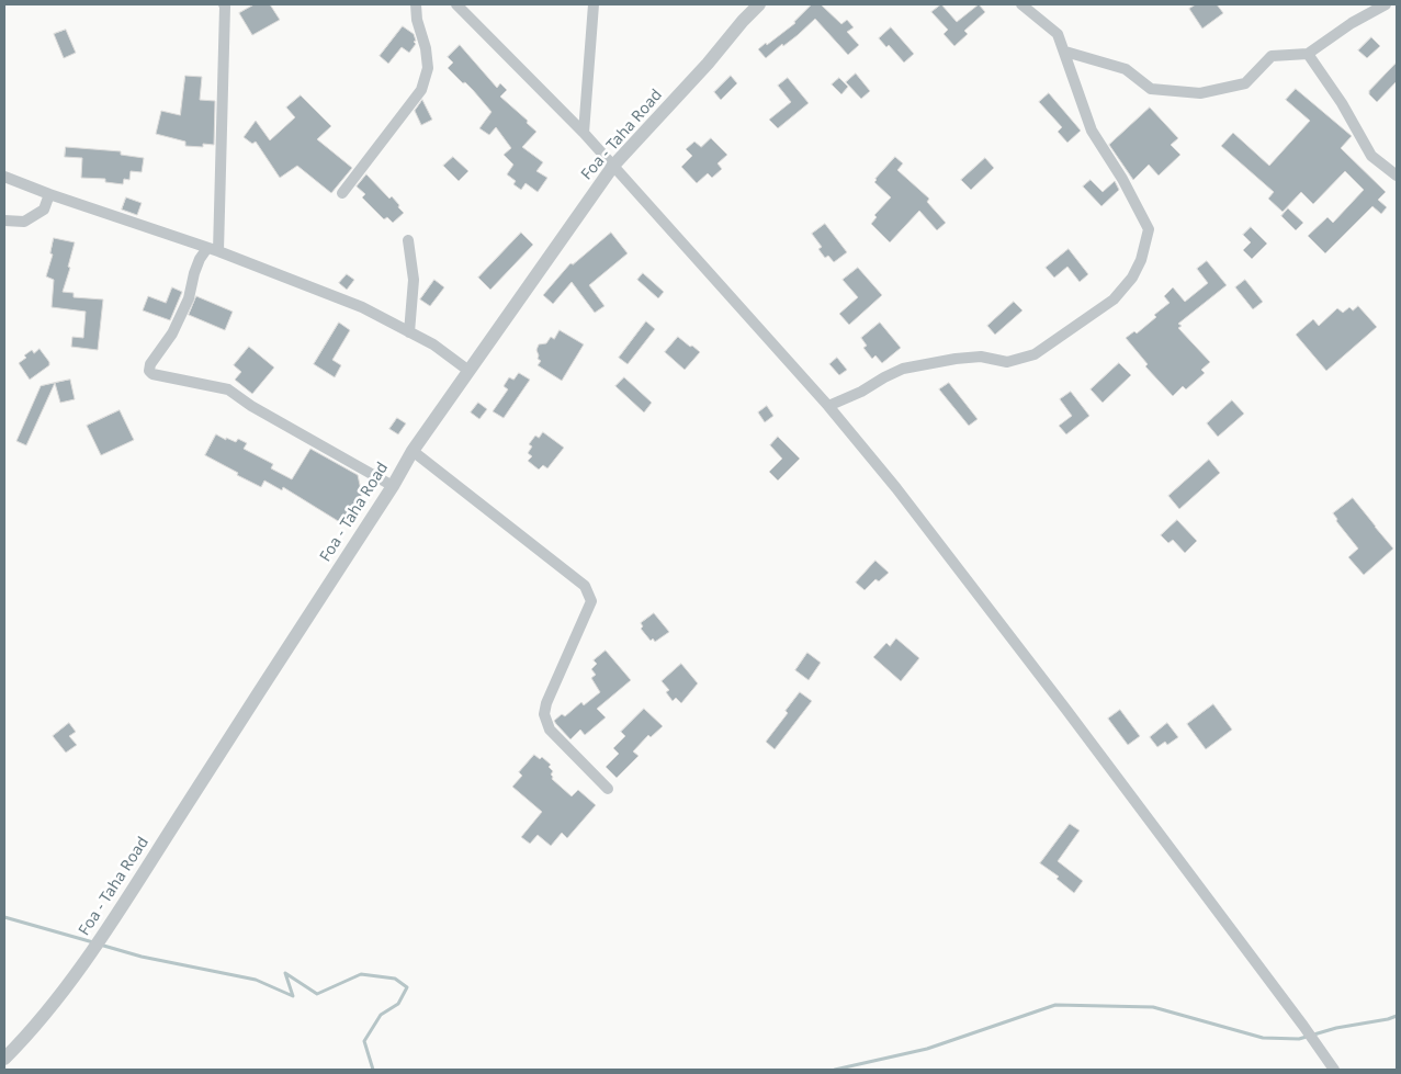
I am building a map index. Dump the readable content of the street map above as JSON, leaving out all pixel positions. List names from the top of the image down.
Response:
{
  "streets": {
    "street": ["Foa - Taha Road"]
  }
}
